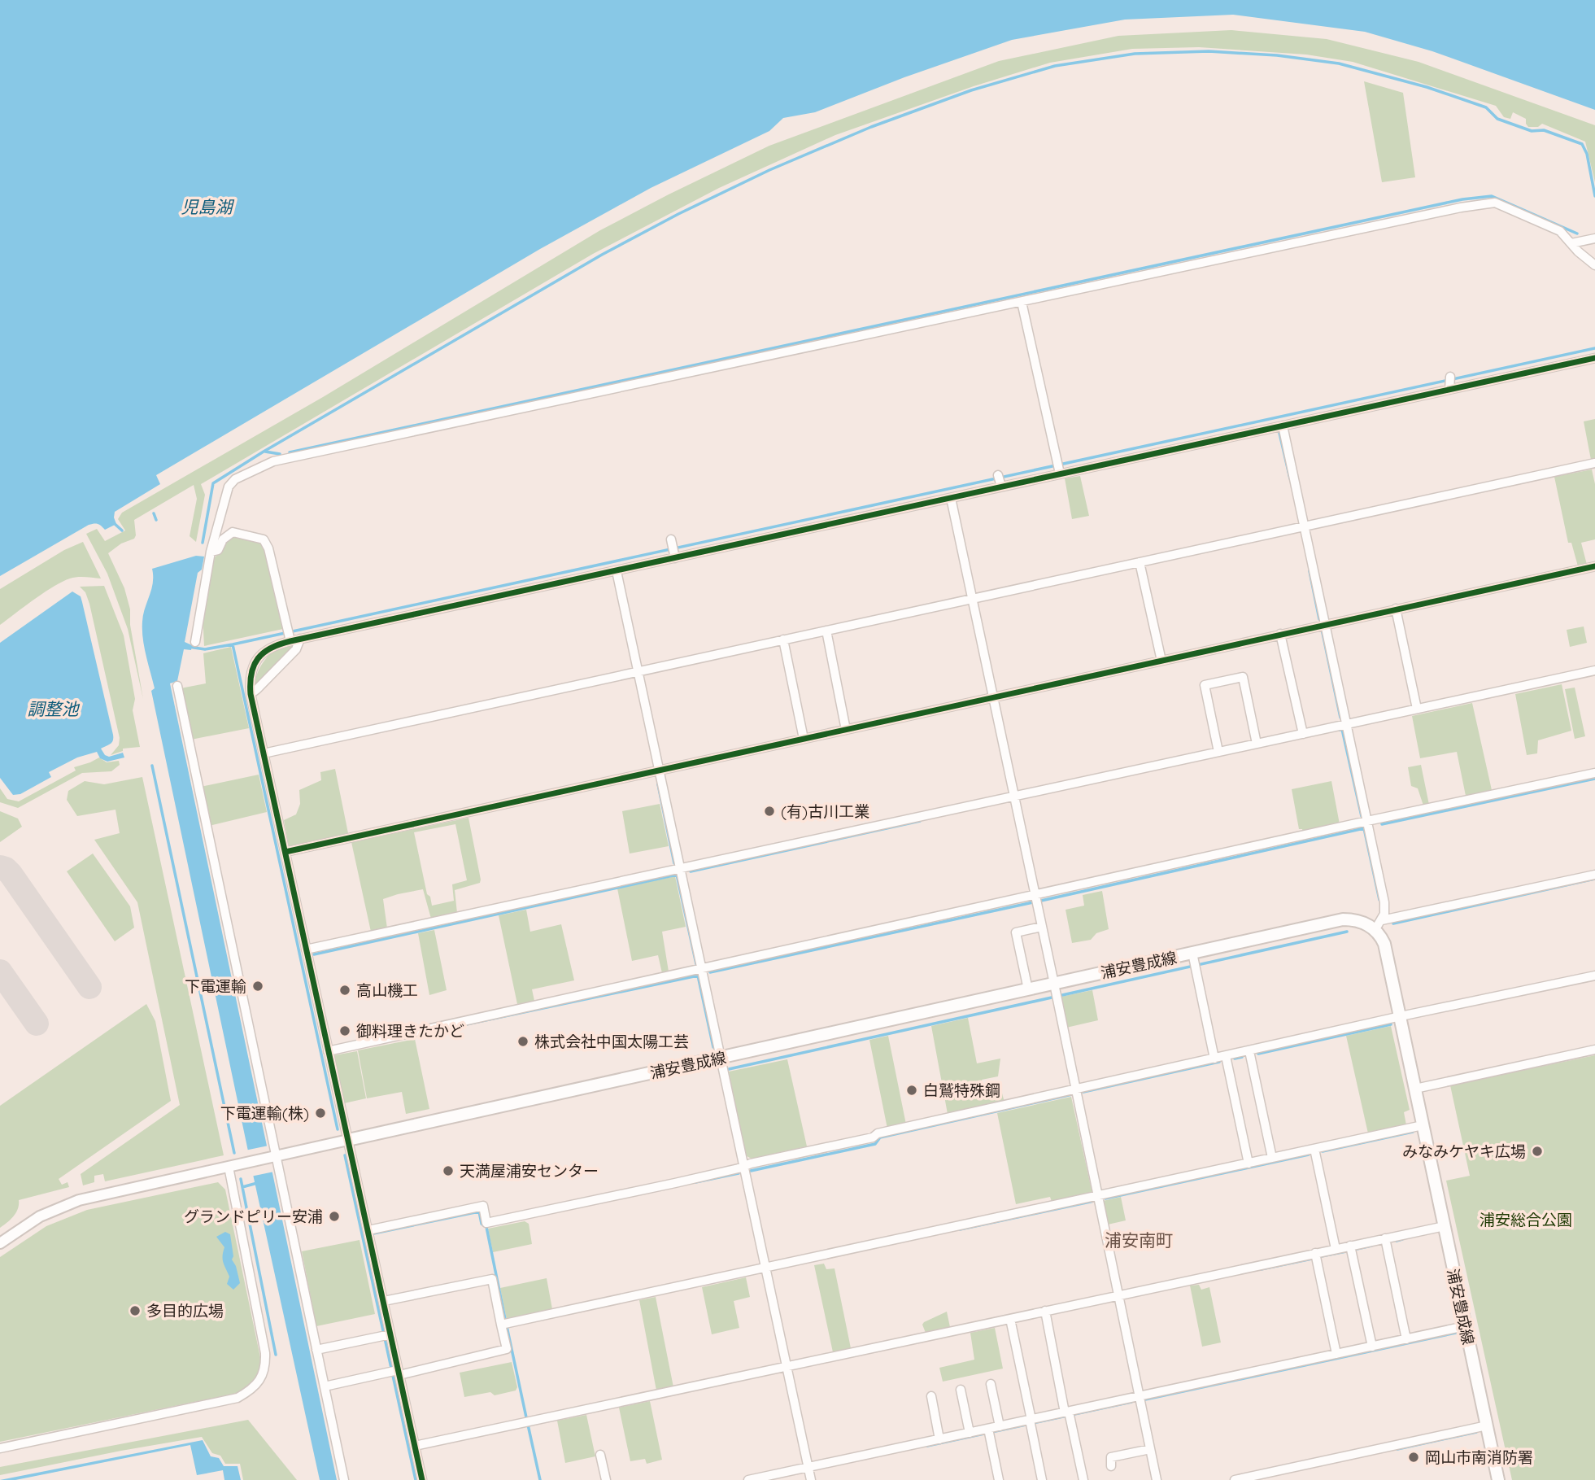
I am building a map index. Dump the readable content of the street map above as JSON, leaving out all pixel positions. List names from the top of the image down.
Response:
{
  "streets": {
    "main road": ["浦安豊成線"]
  },
  "districts": ["浦安南町"],
  "water": ["児島湖", "調整池"],
  "parks": ["浦安総合公園"],
  "places": [
    "(有)古川工業",
    "下電運輸",
    "高山機工",
    "御料理きたかど",
    "株式会社中国太陽工芸",
    "白鷲特殊鋼",
    "下電運輸(株)",
    "みなみケヤキ広場",
    "天満屋浦安センター",
    "グランドピリー安浦",
    "多目的広場",
    "岡山市南消防署"
  ]
}
